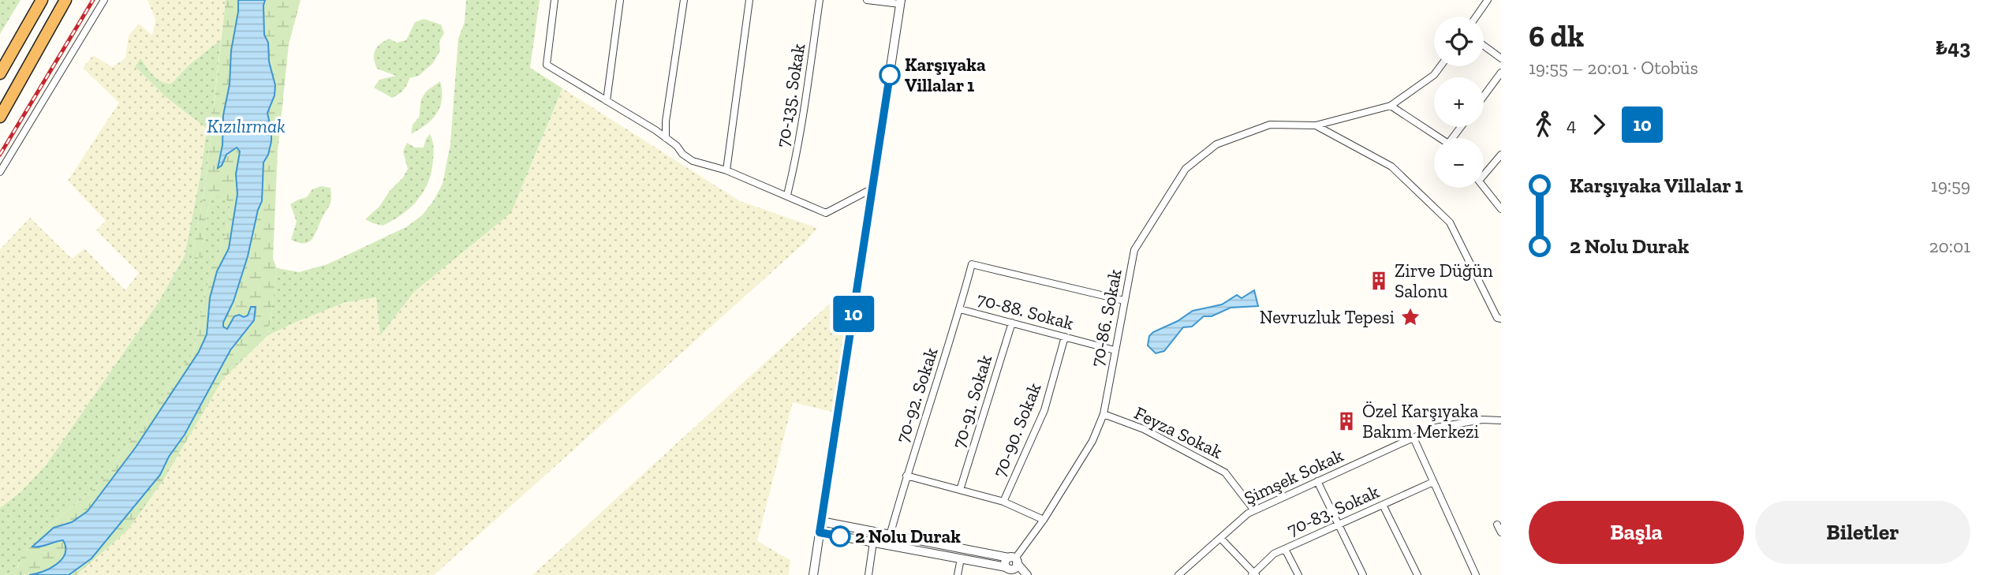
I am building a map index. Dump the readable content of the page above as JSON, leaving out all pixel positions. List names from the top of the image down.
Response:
{
  "streets": {
    "street": [
      "70-135. Sokak",
      "70-88. Sokak",
      "70-86. Sokak",
      "70-92. Sokak",
      "70-91. Sokak",
      "70-90. Sokak",
      "Feyza Sokak",
      "Şimşek Sokak",
      "70-83. Sokak"
    ]
  },
  "crossings": [
    ["70-88. Sokak", "70-86. Sokak"],
    ["70-88. Sokak", "70-92. Sokak"],
    ["70-88. Sokak", "70-91. Sokak"],
    ["70-88. Sokak", "70-90. Sokak"],
    ["70-86. Sokak", "70-92. Sokak"],
    ["70-86. Sokak", "Feyza Sokak"],
    ["Feyza Sokak", "Şimşek Sokak"]
  ],
  "water": ["Kızılırmak"],
  "places": {
    "other": ["Karşıyaka Villalar 1", "2 Nolu Durak"],
    "building": ["Zirve Düğün Salonu", "Özel Karşıyaka Bakım Merkezi"],
    "place": ["Nevruzluk Tepesi"]
  },
  "lines": ["bus line 10"],
  "page": {
    "on_map": "10",
    "heading": ["6 dk", "19:55 – 20:01 · Otobüs", "₺43"],
    "map_buttons": ["+", "−"],
    "legs": ["4", "10"],
    "list": [
      {
        "name": "Karşıyaka Villalar 1",
        "value": "19:59"
      },
      {
        "name": "2 Nolu Durak",
        "value": "20:01"
      }
    ],
    "buttons": ["Başla", "Biletler"]
  }
}
